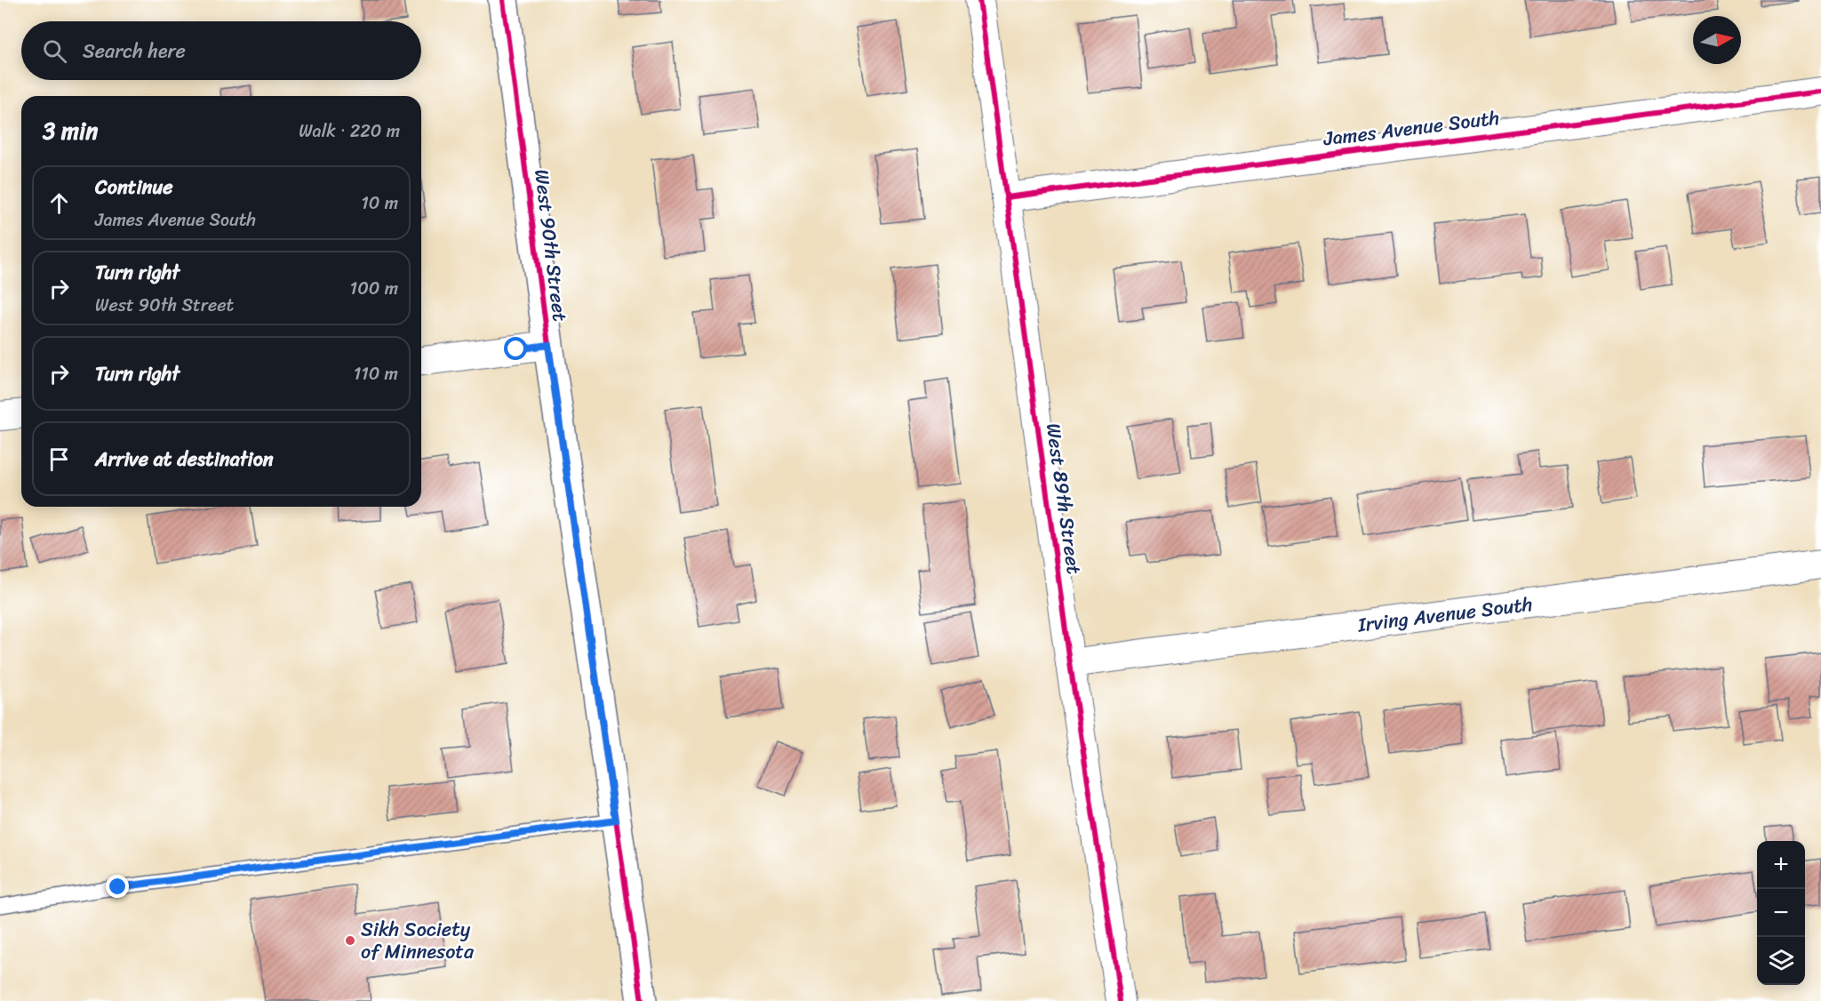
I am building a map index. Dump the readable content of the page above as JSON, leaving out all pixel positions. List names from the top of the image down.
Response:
{
  "streets": {
    "street": [
      "James Avenue South",
      "West 90th Street",
      "West 89th Street",
      "Irving Avenue South"
    ]
  },
  "crossings": [
    ["James Avenue South", "West 89th Street"],
    ["West 89th Street", "Irving Avenue South"]
  ],
  "places": ["Sikh Society of Minnesota"],
  "north": "right",
  "page": {
    "search": "Search here",
    "heading": ["3 min", "Walk · 220 m"],
    "list": [
      ["Continue", "James Avenue South", "10 m"],
      ["Turn right", "West 90th Street", "100 m"],
      ["Turn right", "110 m"],
      "Arrive at destination"
    ],
    "map_buttons": ["+", "−"]
  }
}
